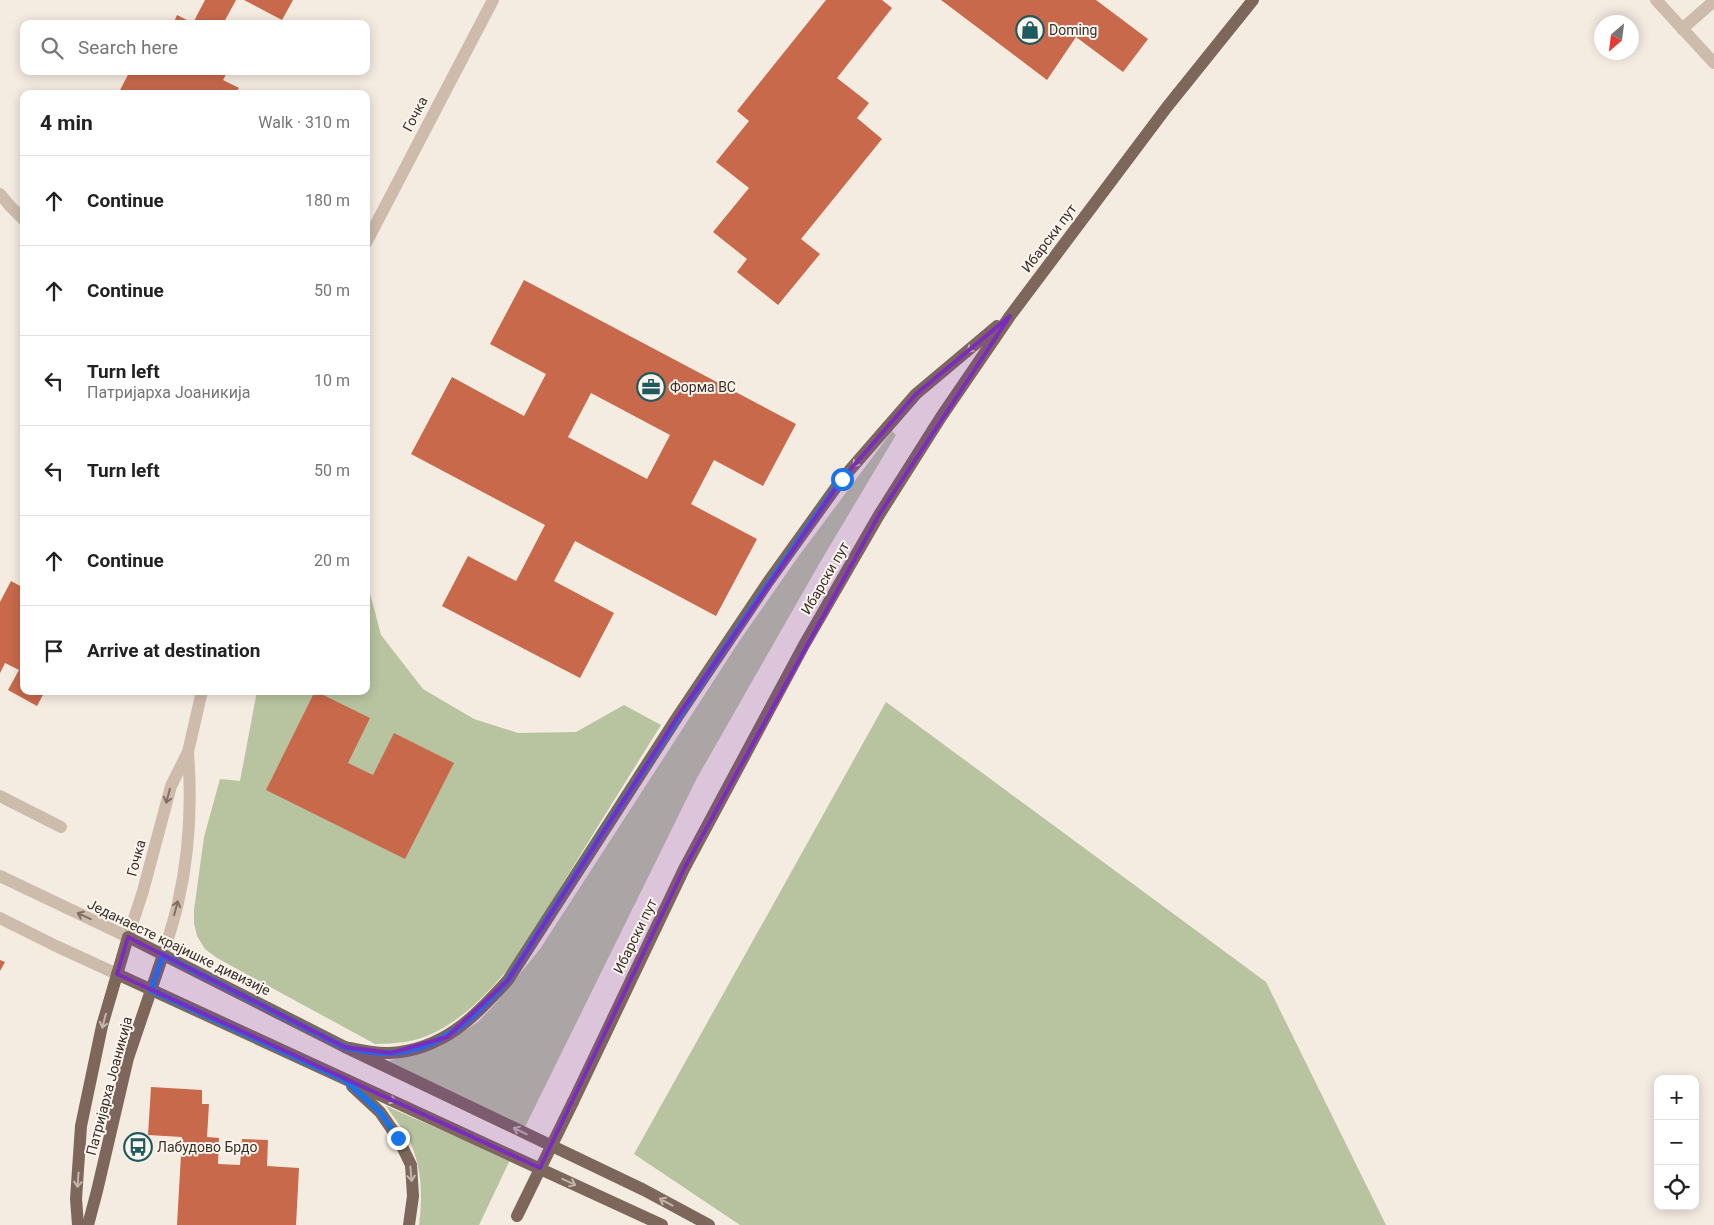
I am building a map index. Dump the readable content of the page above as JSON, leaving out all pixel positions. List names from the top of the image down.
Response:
{
  "streets": {
    "main road": [
      "Гочка",
      "Ибарски пут",
      "Једанаесте крајишке дивизије",
      "Патријарха Јоаникија"
    ]
  },
  "crossings": [
    ["Гочка", "Једанаесте крајишке дивизије"],
    ["Гочка", "Патријарха Јоаникија"],
    ["Једанаесте крајишке дивизије", "Патријарха Јоаникија"]
  ],
  "places": {
    "shop": ["Doming"],
    "office": ["Форма ВС"],
    "bus stop": ["Лабудово Брдо"]
  },
  "north": "bottom left",
  "page": {
    "search": "Search here",
    "heading": ["4 min", "Walk · 310 m"],
    "list": [
      ["Continue", "180 m"],
      ["Continue", "50 m"],
      ["Turn left", "Патријарха Јоаникија", "10 m"],
      ["Turn left", "50 m"],
      ["Continue", "20 m"],
      "Arrive at destination"
    ],
    "map_buttons": ["+", "−"]
  }
}
